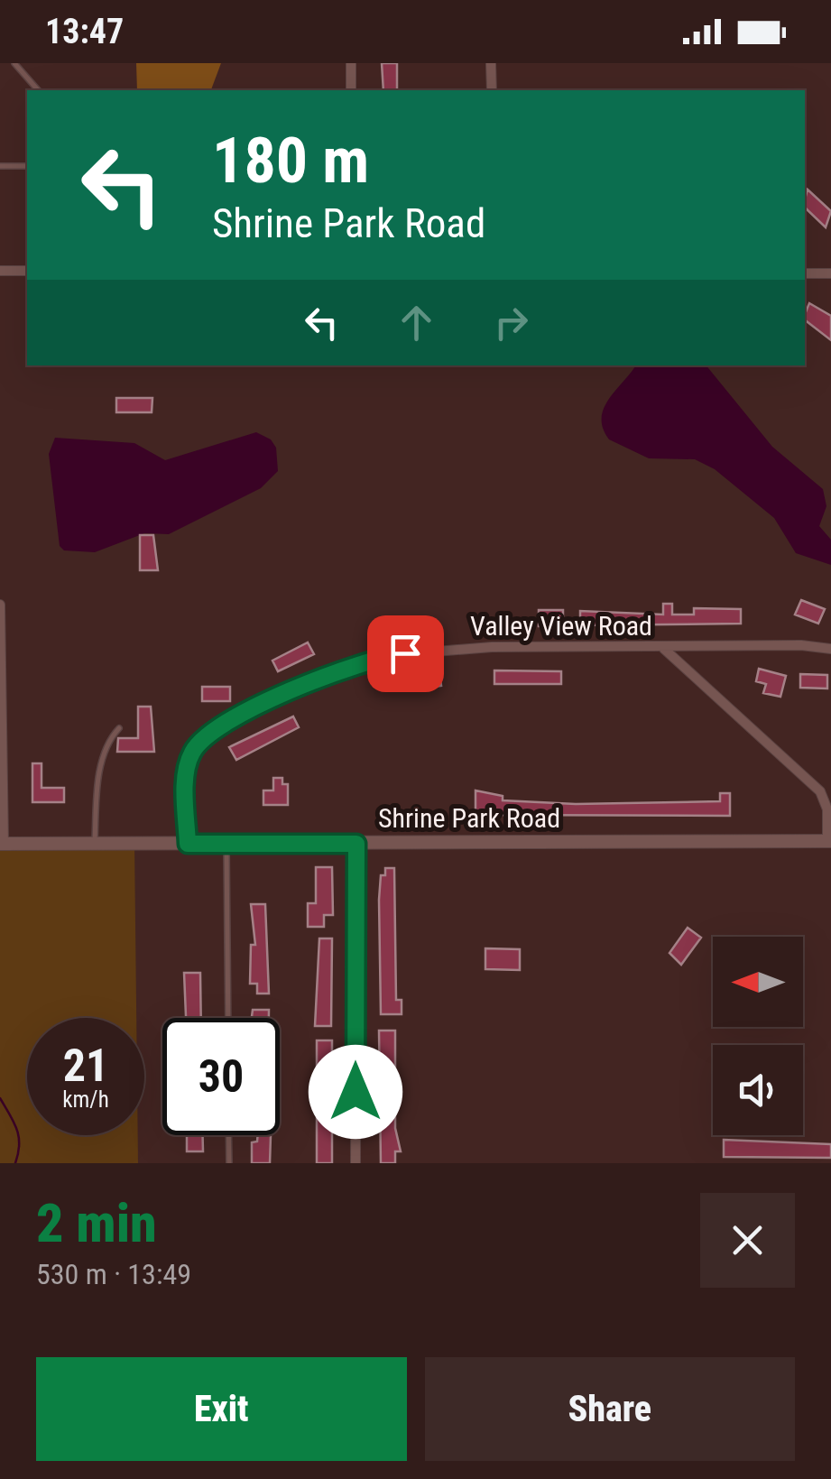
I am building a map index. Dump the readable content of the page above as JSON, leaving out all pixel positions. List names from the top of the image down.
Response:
{
  "streets": {
    "street": ["Valley View Road", "Shrine Park Road"]
  },
  "crossings": [
    ["Valley View Road", "Shrine Park Road"]
  ],
  "north": "left",
  "page": {
    "status": "13:47",
    "turn": ["180 m", "Shrine Park Road"],
    "speed": "21 km/h",
    "limit": "30",
    "heading": ["2 min", "530 m · 13:49"],
    "buttons": ["Exit", "Share"]
  }
}
